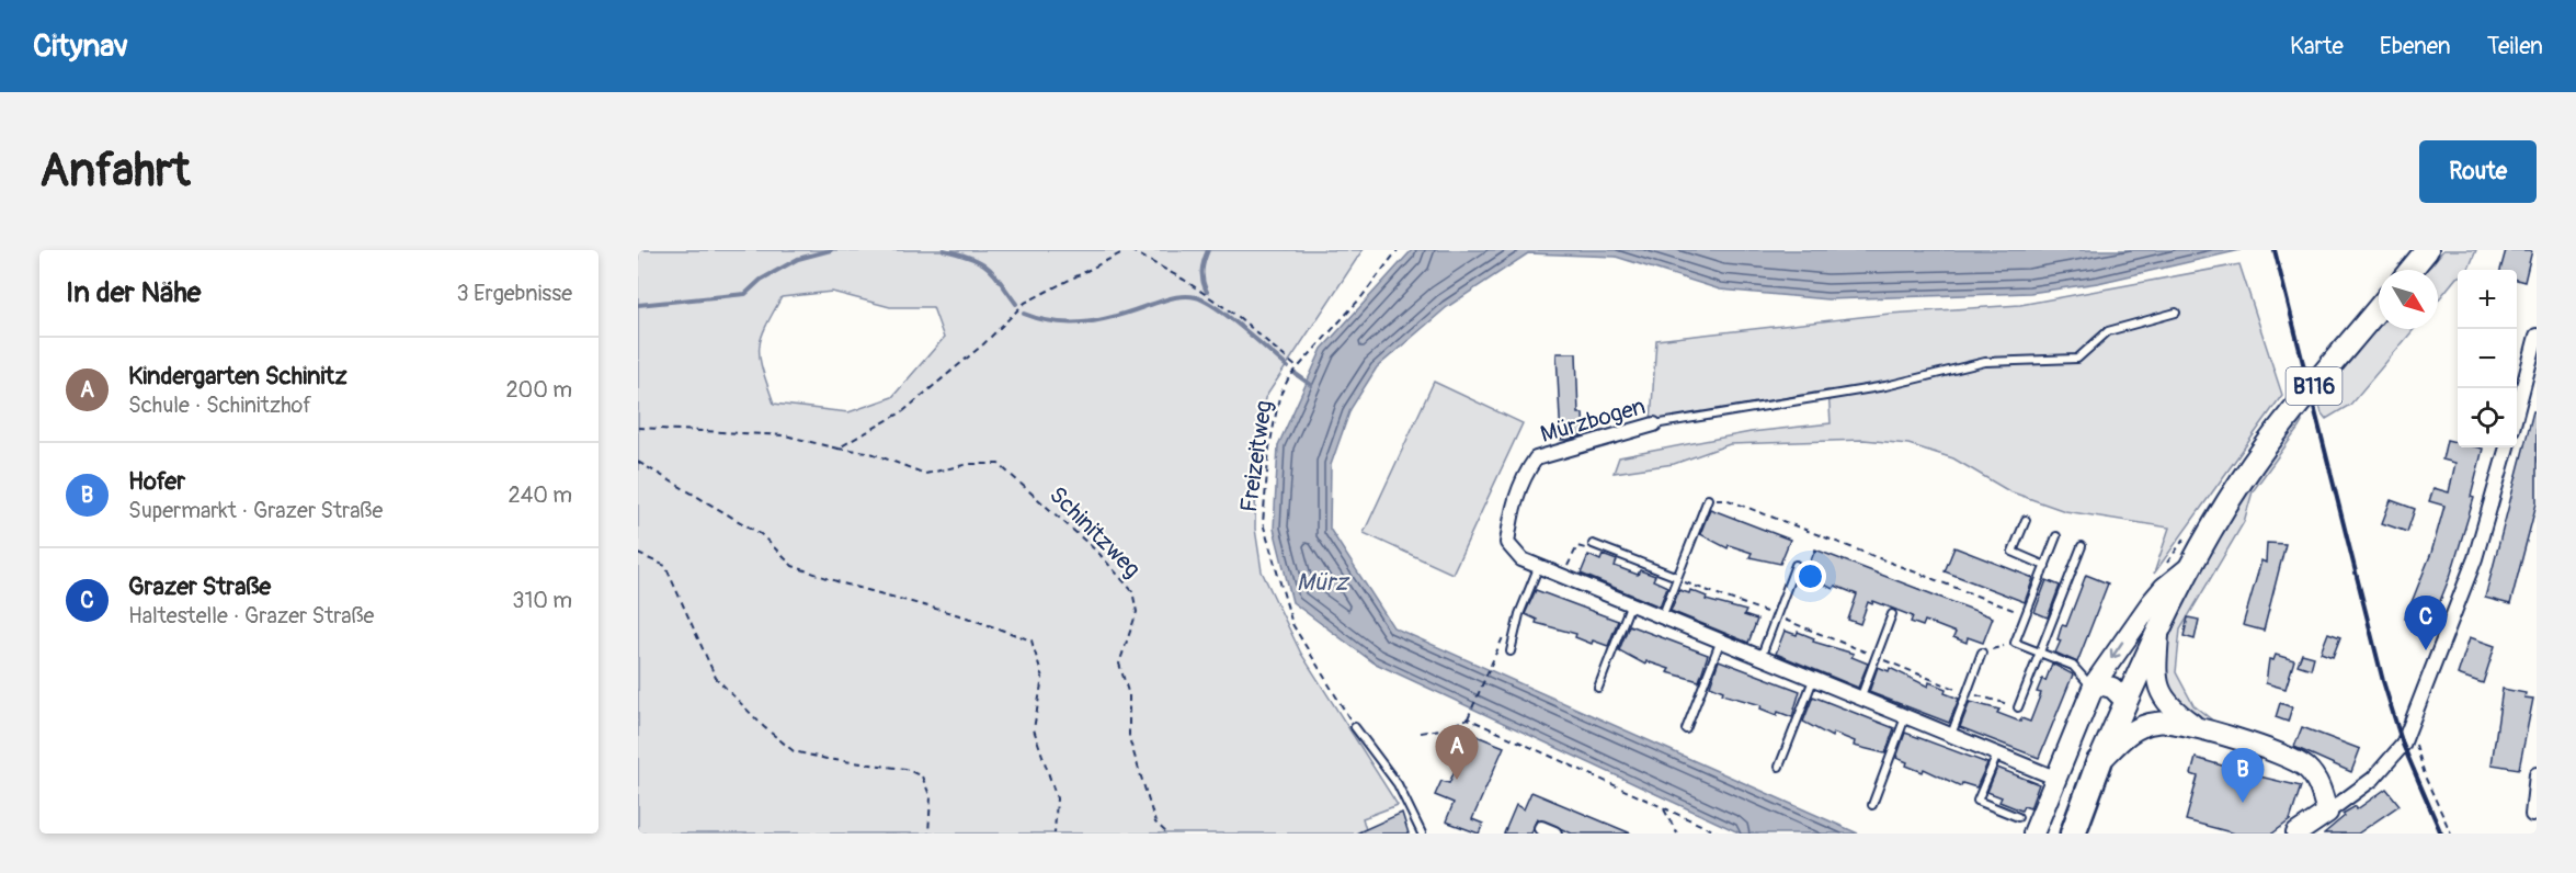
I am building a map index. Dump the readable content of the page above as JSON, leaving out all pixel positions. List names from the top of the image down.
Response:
{
  "streets": {
    "highway": ["B116"],
    "street": ["Mürzbogen"],
    "path": ["Freizeitweg", "Schinitzweg"]
  },
  "water": ["Mürz"],
  "north": "bottom right",
  "page": {
    "header": "Citynav",
    "nav": ["Karte", "Ebenen", "Teilen"],
    "buttons": "Route",
    "title": "Anfahrt",
    "heading": ["In der Nähe", "3 Ergebnisse"],
    "map_buttons": ["+", "−"],
    "list": [
      {
        "mark": "A",
        "name": "Kindergarten Schinitz",
        "note": "Schule · Schinitzhof",
        "value": "200 m"
      },
      {
        "mark": "B",
        "name": "Hofer",
        "note": "Supermarkt · Grazer Straße",
        "value": "240 m"
      },
      {
        "mark": "C",
        "name": "Grazer Straße",
        "note": "Haltestelle · Grazer Straße",
        "value": "310 m"
      }
    ],
    "pins": ["C", "A", "B"]
  }
}
